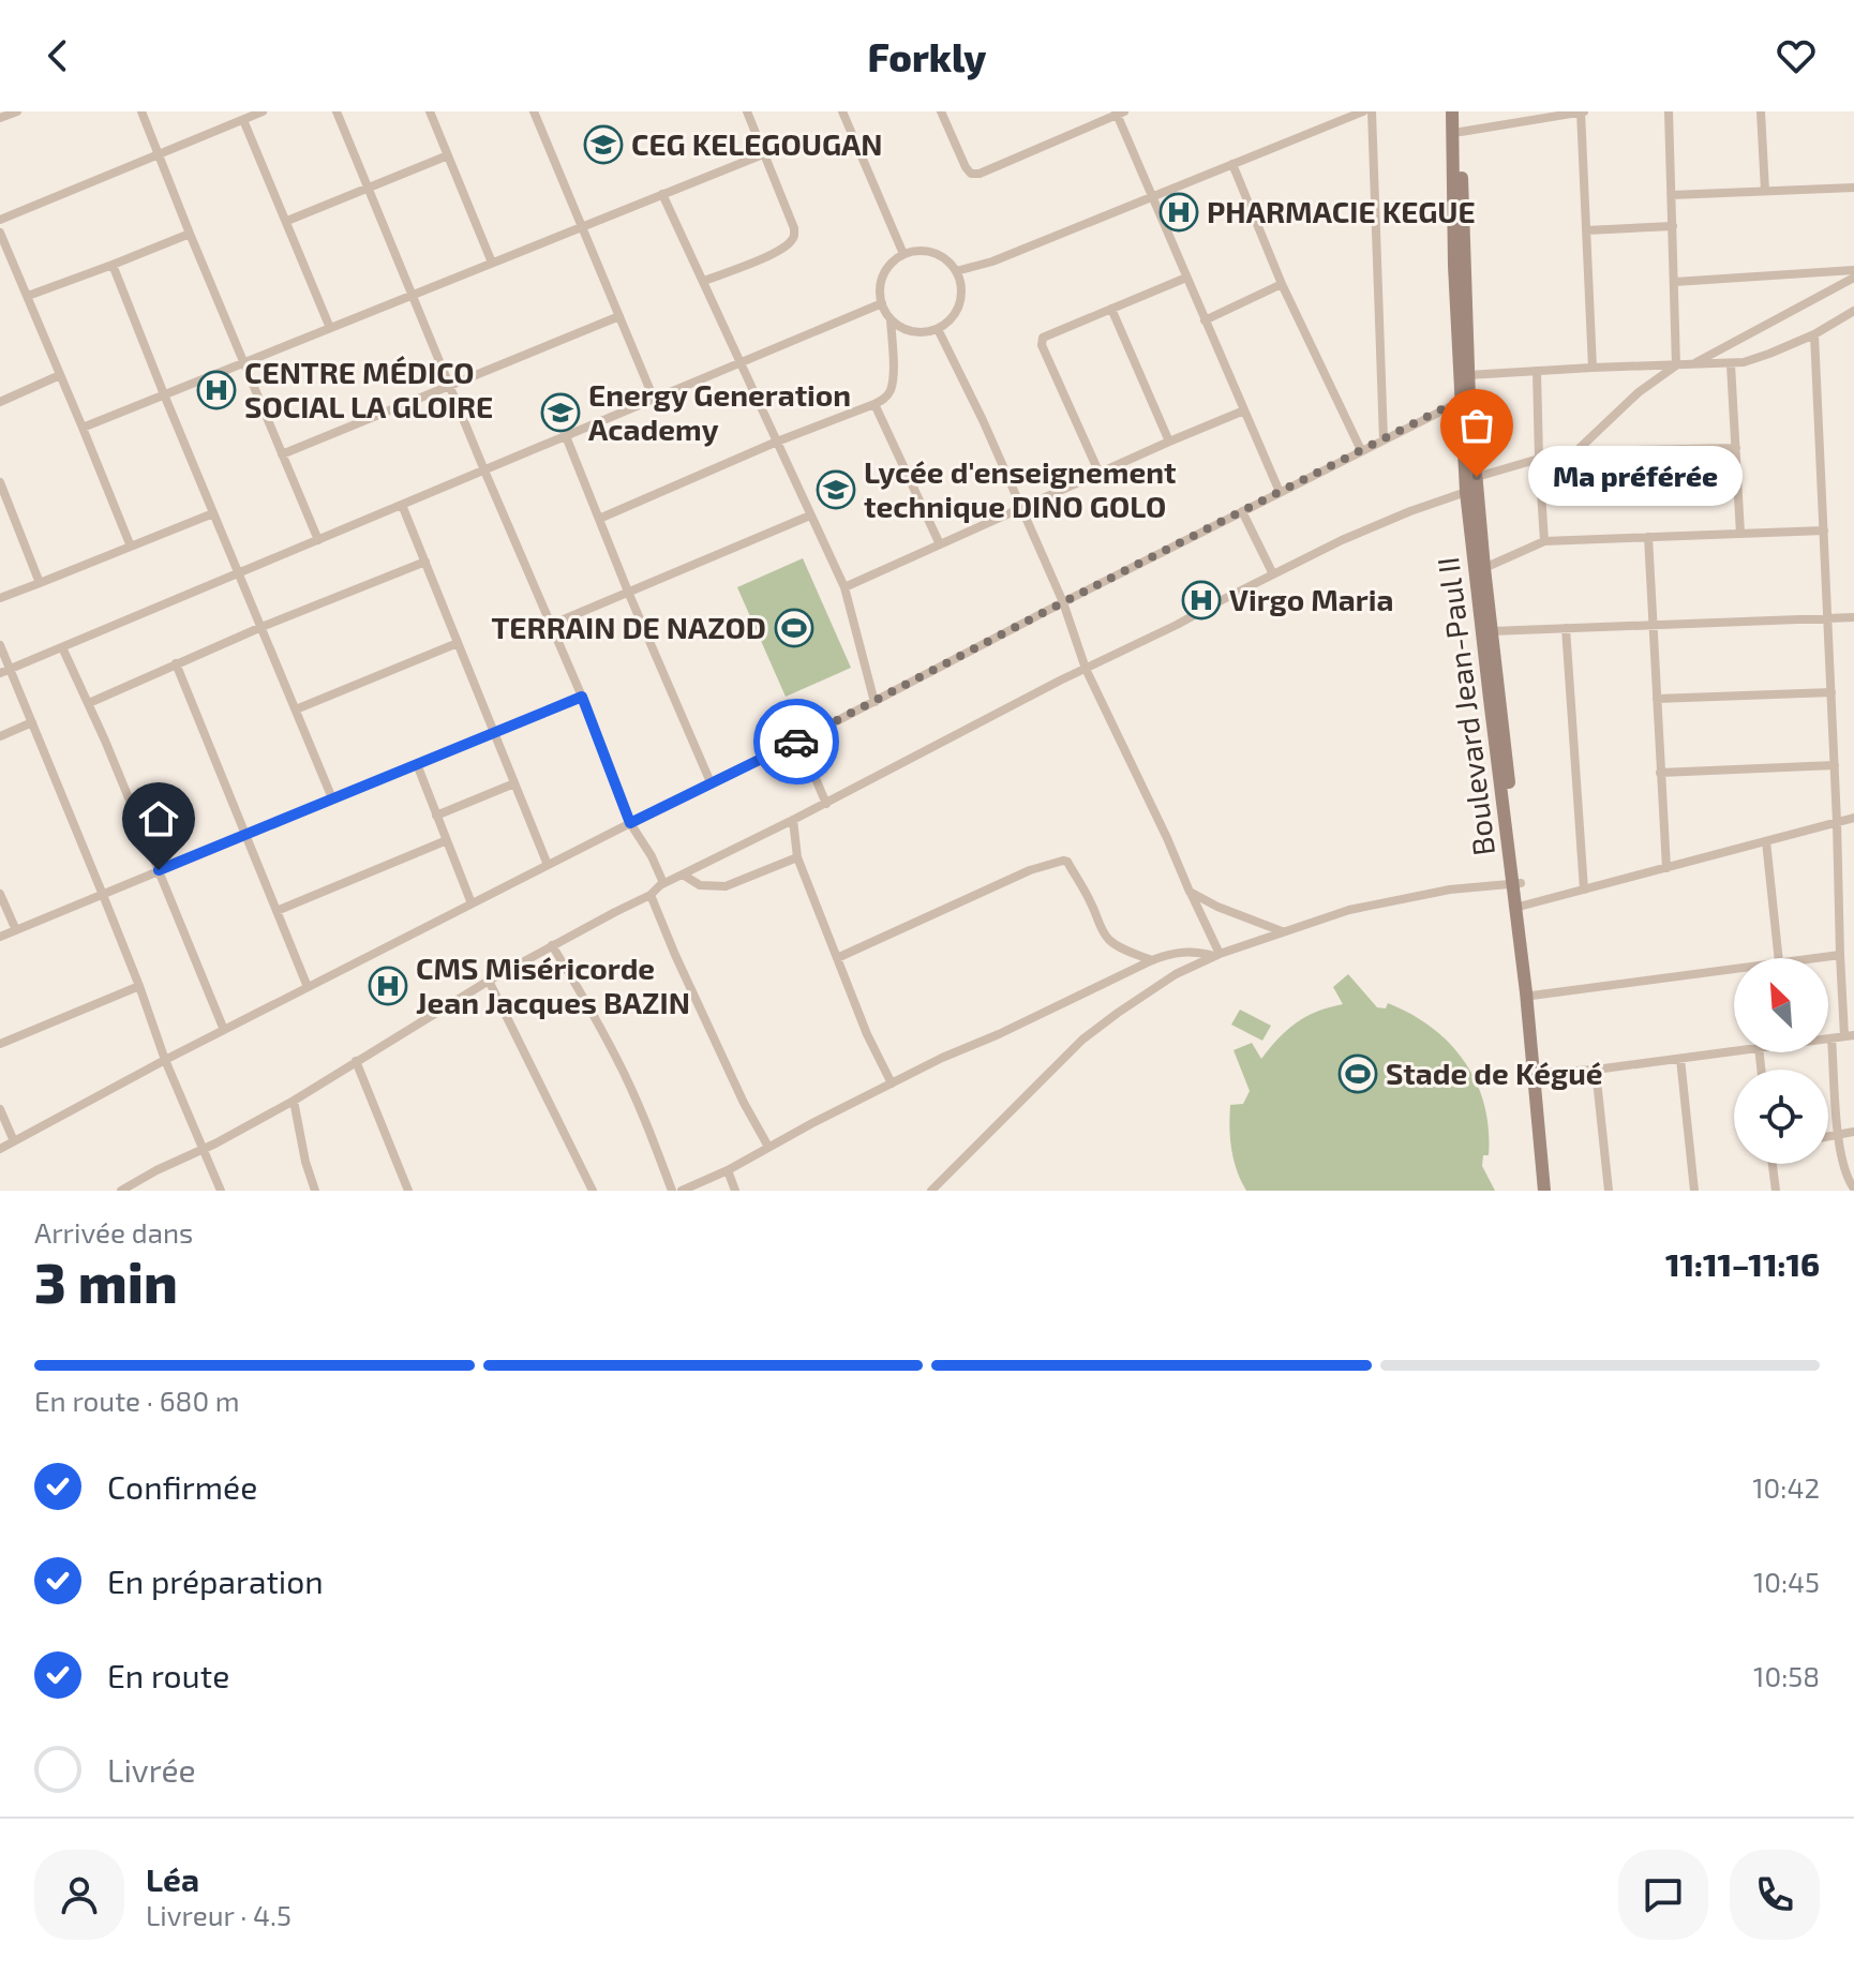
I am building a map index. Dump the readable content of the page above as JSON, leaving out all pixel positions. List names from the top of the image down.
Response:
{
  "streets": {
    "main road": ["Boulevard Jean-Paul II"]
  },
  "places": {
    "school or university": ["CEG KELEGOUGAN", "Energy Generation Academy", "Lycée d'enseignement technique DINO GOLO"],
    "hospital": [
      "PHARMACIE KEGUE",
      "CENTRE MÉDICO SOCIAL LA GLOIRE",
      "Virgo Maria",
      "CMS Miséricorde Jean Jacques BAZIN"
    ],
    "other": ["Ma préférée"],
    "sports": ["TERRAIN DE NAZOD", "Stade de Kégué"]
  },
  "north": "top left",
  "page": {
    "header": "Forkly",
    "bubble": "Ma préférée",
    "heading": ["3 min", "Arrivée dans", "11:11–11:16"],
    "panel": ["Léa", "Livreur · 4.5"],
    "bar": "En route · 680 m",
    "list": [
      ["Confirmée", "10:42"],
      ["En préparation", "10:45"],
      ["En route", "10:58"],
      "Livrée"
    ]
  }
}
